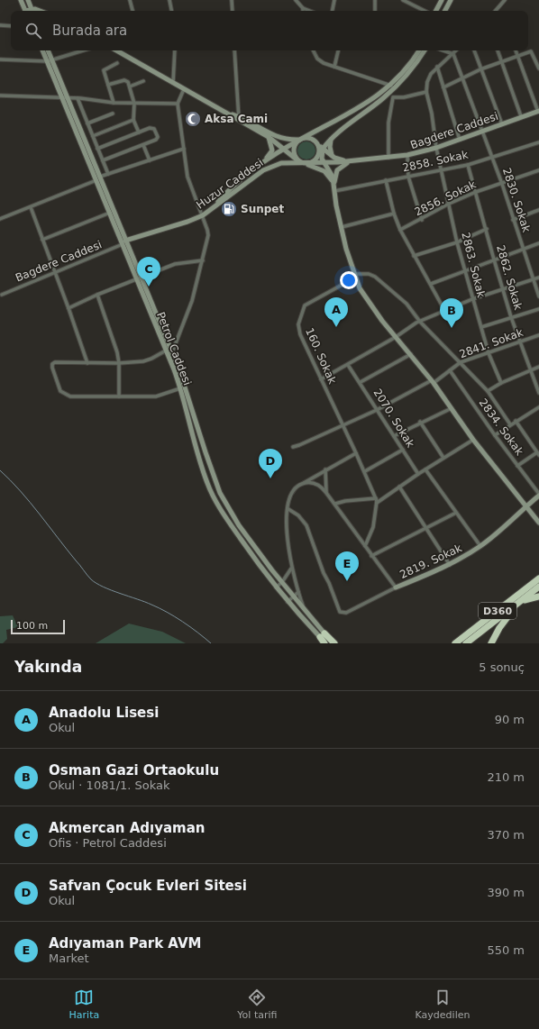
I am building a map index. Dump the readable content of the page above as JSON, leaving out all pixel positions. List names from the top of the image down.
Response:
{
  "streets": {
    "highway": ["D360"],
    "main road": [
      "Bagdere Caddesi",
      "Huzur Caddesi",
      "Petrol Caddesi",
      "2819. Sokak"
    ],
    "street": [
      "2858. Sokak",
      "2856. Sokak",
      "2830. Sokak",
      "2863. Sokak",
      "2862. Sokak",
      "2841. Sokak",
      "160. Sokak",
      "2070. Sokak",
      "2834. Sokak"
    ]
  },
  "crossings": [
    ["Bagdere Caddesi", "Huzur Caddesi"],
    ["Bagdere Caddesi", "2830. Sokak"],
    ["Bagdere Caddesi", "2863. Sokak"],
    ["Bagdere Caddesi", "Petrol Caddesi"],
    ["2858. Sokak", "2830. Sokak"],
    ["2858. Sokak", "2863. Sokak"],
    ["2858. Sokak", "2862. Sokak"],
    ["Huzur Caddesi", "Petrol Caddesi"],
    ["2856. Sokak", "2830. Sokak"],
    ["2856. Sokak", "2863. Sokak"],
    ["2856. Sokak", "2862. Sokak"],
    ["2863. Sokak", "2841. Sokak"],
    ["2862. Sokak", "2841. Sokak"],
    ["2841. Sokak", "160. Sokak"],
    ["2841. Sokak", "2070. Sokak"],
    ["2841. Sokak", "2834. Sokak"],
    ["2834. Sokak", "2819. Sokak"]
  ],
  "places": {
    "mosque": ["Aksa Cami"],
    "fuel station": ["Sunpet"]
  },
  "scale_bar": "100 m",
  "page": {
    "search": "Burada ara",
    "pins": [
      "C",
      "A",
      "B",
      "D",
      "E"
    ],
    "scale": "100 m",
    "heading": ["Yakında", "5 sonuç"],
    "list": [
      {
        "mark": "A",
        "name": "Anadolu Lisesi",
        "note": "Okul",
        "value": "90 m"
      },
      {
        "mark": "B",
        "name": "Osman Gazi Ortaokulu",
        "note": "Okul · 1081/1. Sokak",
        "value": "210 m"
      },
      {
        "mark": "C",
        "name": "Akmercan Adıyaman",
        "note": "Ofis · Petrol Caddesi",
        "value": "370 m"
      },
      {
        "mark": "D",
        "name": "Safvan Çocuk Evleri Sitesi",
        "note": "Okul",
        "value": "390 m"
      },
      {
        "mark": "E",
        "name": "Adıyaman Park AVM",
        "note": "Market",
        "value": "550 m"
      }
    ],
    "nav": ["Harita", "Yol tarifi", "Kaydedilen"]
  }
}
